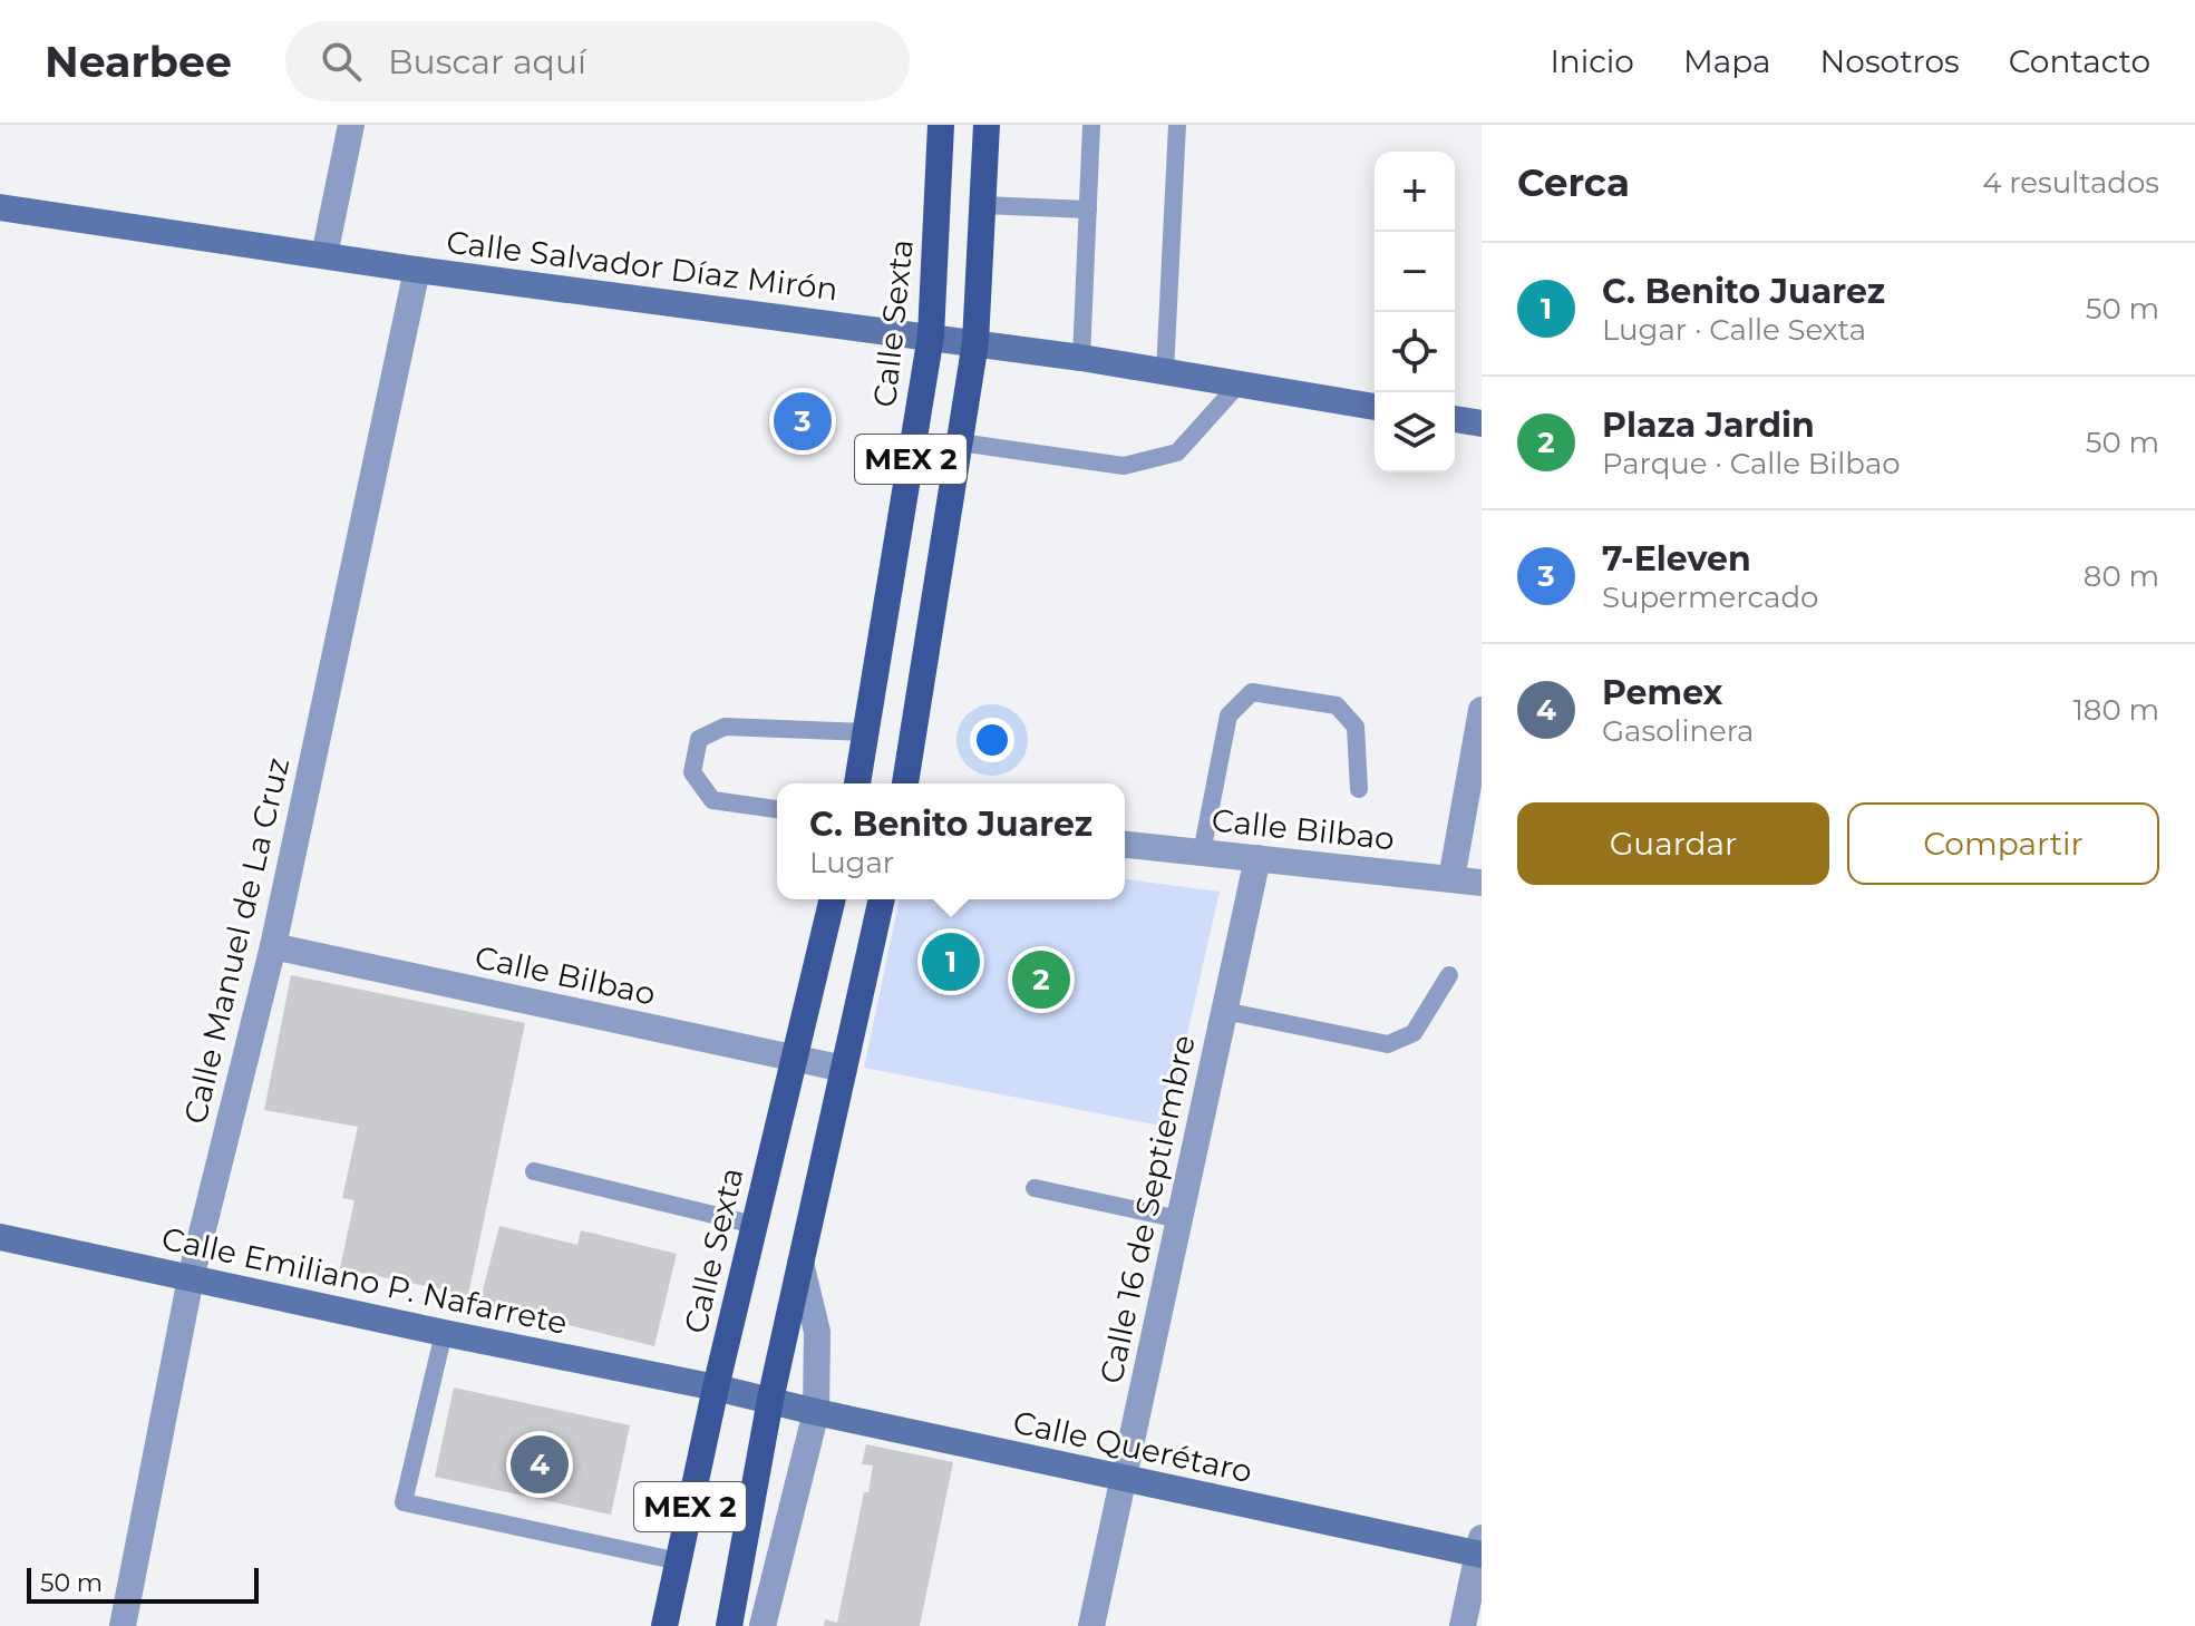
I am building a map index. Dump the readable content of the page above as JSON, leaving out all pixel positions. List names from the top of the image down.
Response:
{
  "streets": {
    "main road": ["Calle Sexta", "MEX 2"],
    "street": [
      "Calle Salvador Díaz Mirón",
      "Calle Bilbao",
      "Calle Manuel de La Cruz",
      "Calle 16 de Septiembre",
      "Calle Emiliano P. Nafarrete",
      "Calle Querétaro"
    ]
  },
  "crossings": [
    ["Calle Salvador Díaz Mirón", "Calle Sexta"],
    ["Calle Salvador Díaz Mirón", "MEX 2"],
    ["Calle Salvador Díaz Mirón", "Calle Manuel de La Cruz"],
    ["Calle Sexta", "Calle Bilbao"],
    ["Calle Sexta", "Calle Emiliano P. Nafarrete"],
    ["MEX 2", "Calle Bilbao"],
    ["MEX 2", "Calle Emiliano P. Nafarrete"],
    ["MEX 2", "Calle Querétaro"],
    ["Calle Bilbao", "Calle Manuel de La Cruz"],
    ["Calle Bilbao", "Calle 16 de Septiembre"],
    ["Calle Manuel de La Cruz", "Calle Emiliano P. Nafarrete"],
    ["Calle 16 de Septiembre", "Calle Querétaro"],
    ["Calle Emiliano P. Nafarrete", "Calle Querétaro"]
  ],
  "scale_bar": "50 m",
  "page": {
    "header": "Nearbee",
    "search": "Buscar aquí",
    "nav": [
      "Inicio",
      "Mapa",
      "Nosotros",
      "Contacto"
    ],
    "heading": ["Cerca", "4 resultados"],
    "map_buttons": ["+", "−"],
    "list": [
      {
        "mark": "1",
        "name": "C. Benito Juarez",
        "note": "Lugar · Calle Sexta",
        "value": "50 m"
      },
      {
        "mark": "2",
        "name": "Plaza Jardin",
        "note": "Parque · Calle Bilbao",
        "value": "50 m"
      },
      {
        "mark": "3",
        "name": "7-Eleven",
        "note": "Supermercado",
        "value": "80 m"
      },
      {
        "mark": "4",
        "name": "Pemex",
        "note": "Gasolinera",
        "value": "180 m"
      }
    ],
    "pins": [
      "3",
      "1",
      "2",
      "4"
    ],
    "buttons": ["Guardar", "Compartir"],
    "popup": ["C. Benito Juarez", "Lugar"],
    "scale": "50 m"
  }
}
